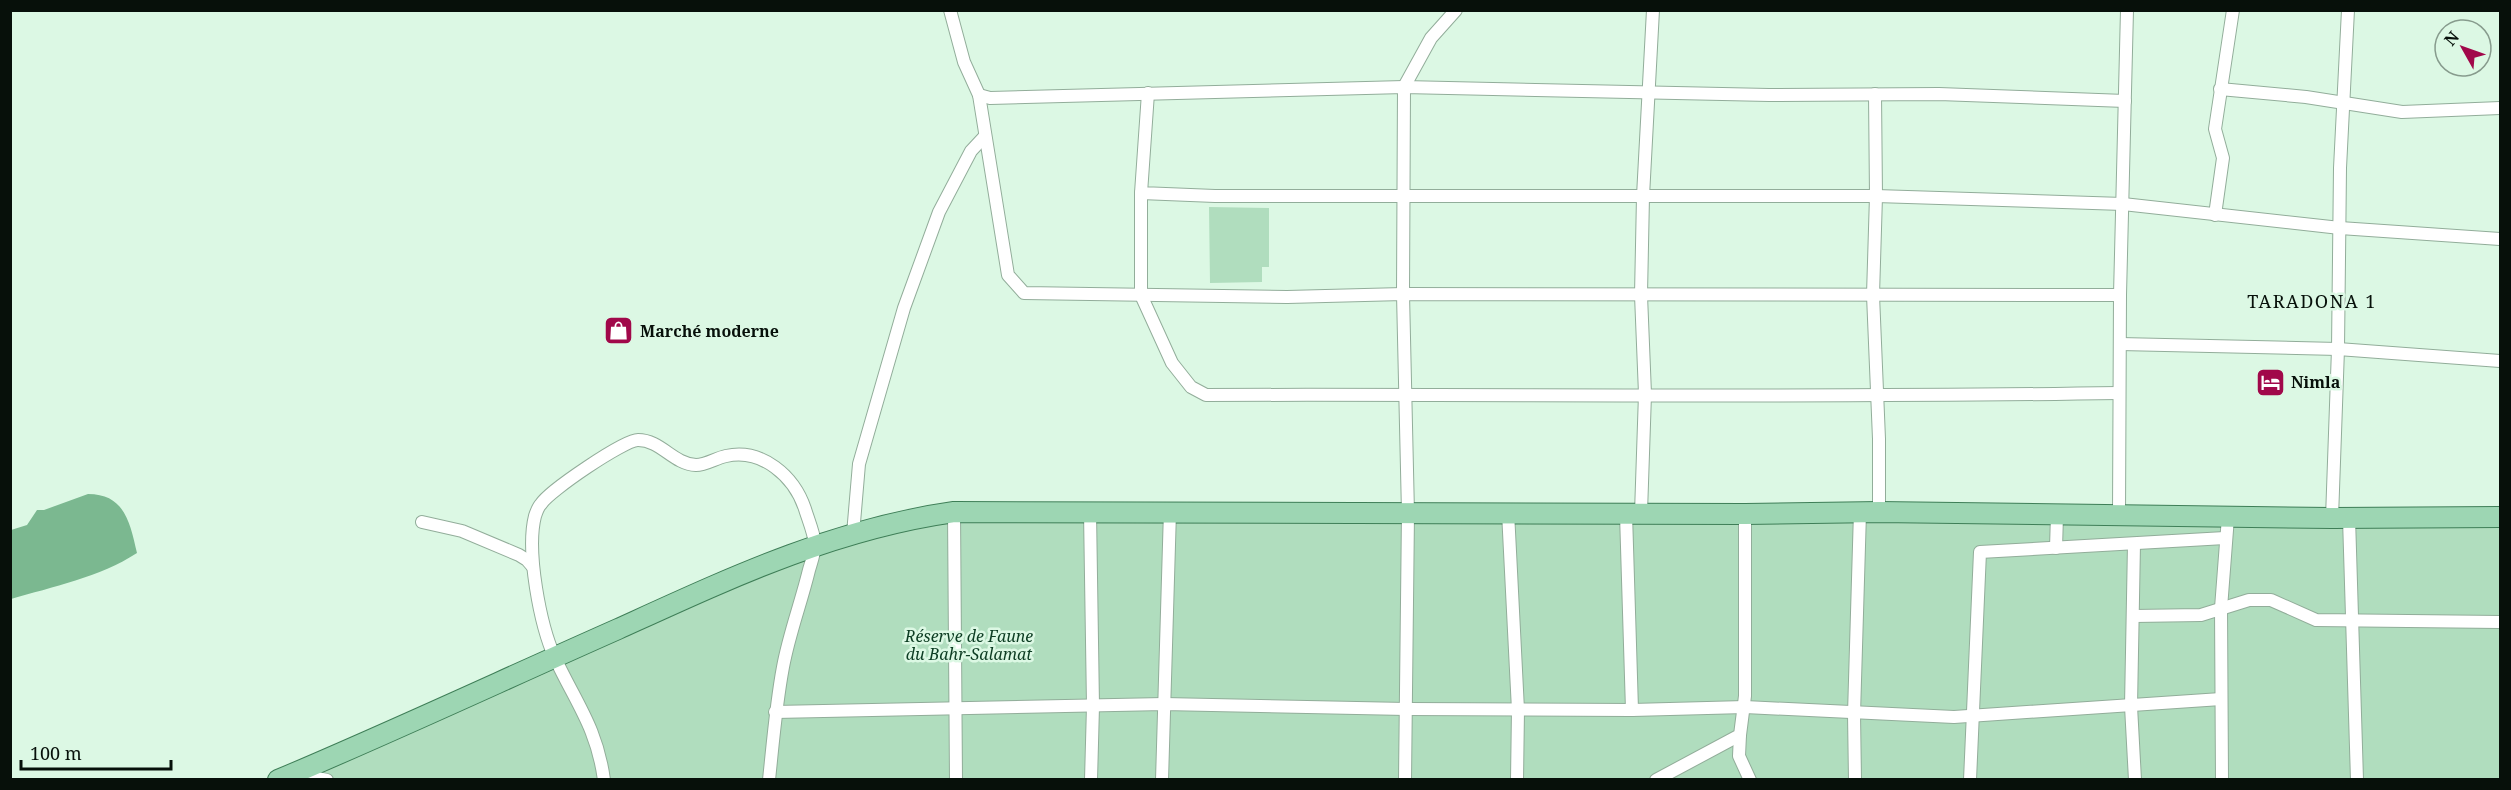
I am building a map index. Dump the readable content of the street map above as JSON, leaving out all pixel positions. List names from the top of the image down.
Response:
{
  "districts": ["TARADONA 1"],
  "parks": ["Réserve de Faune du Bahr-Salamat"],
  "places": {
    "shop": ["Marché moderne"],
    "hotel": ["Nimla"]
  },
  "scale_bar": "100 m",
  "north": "top left"
}
